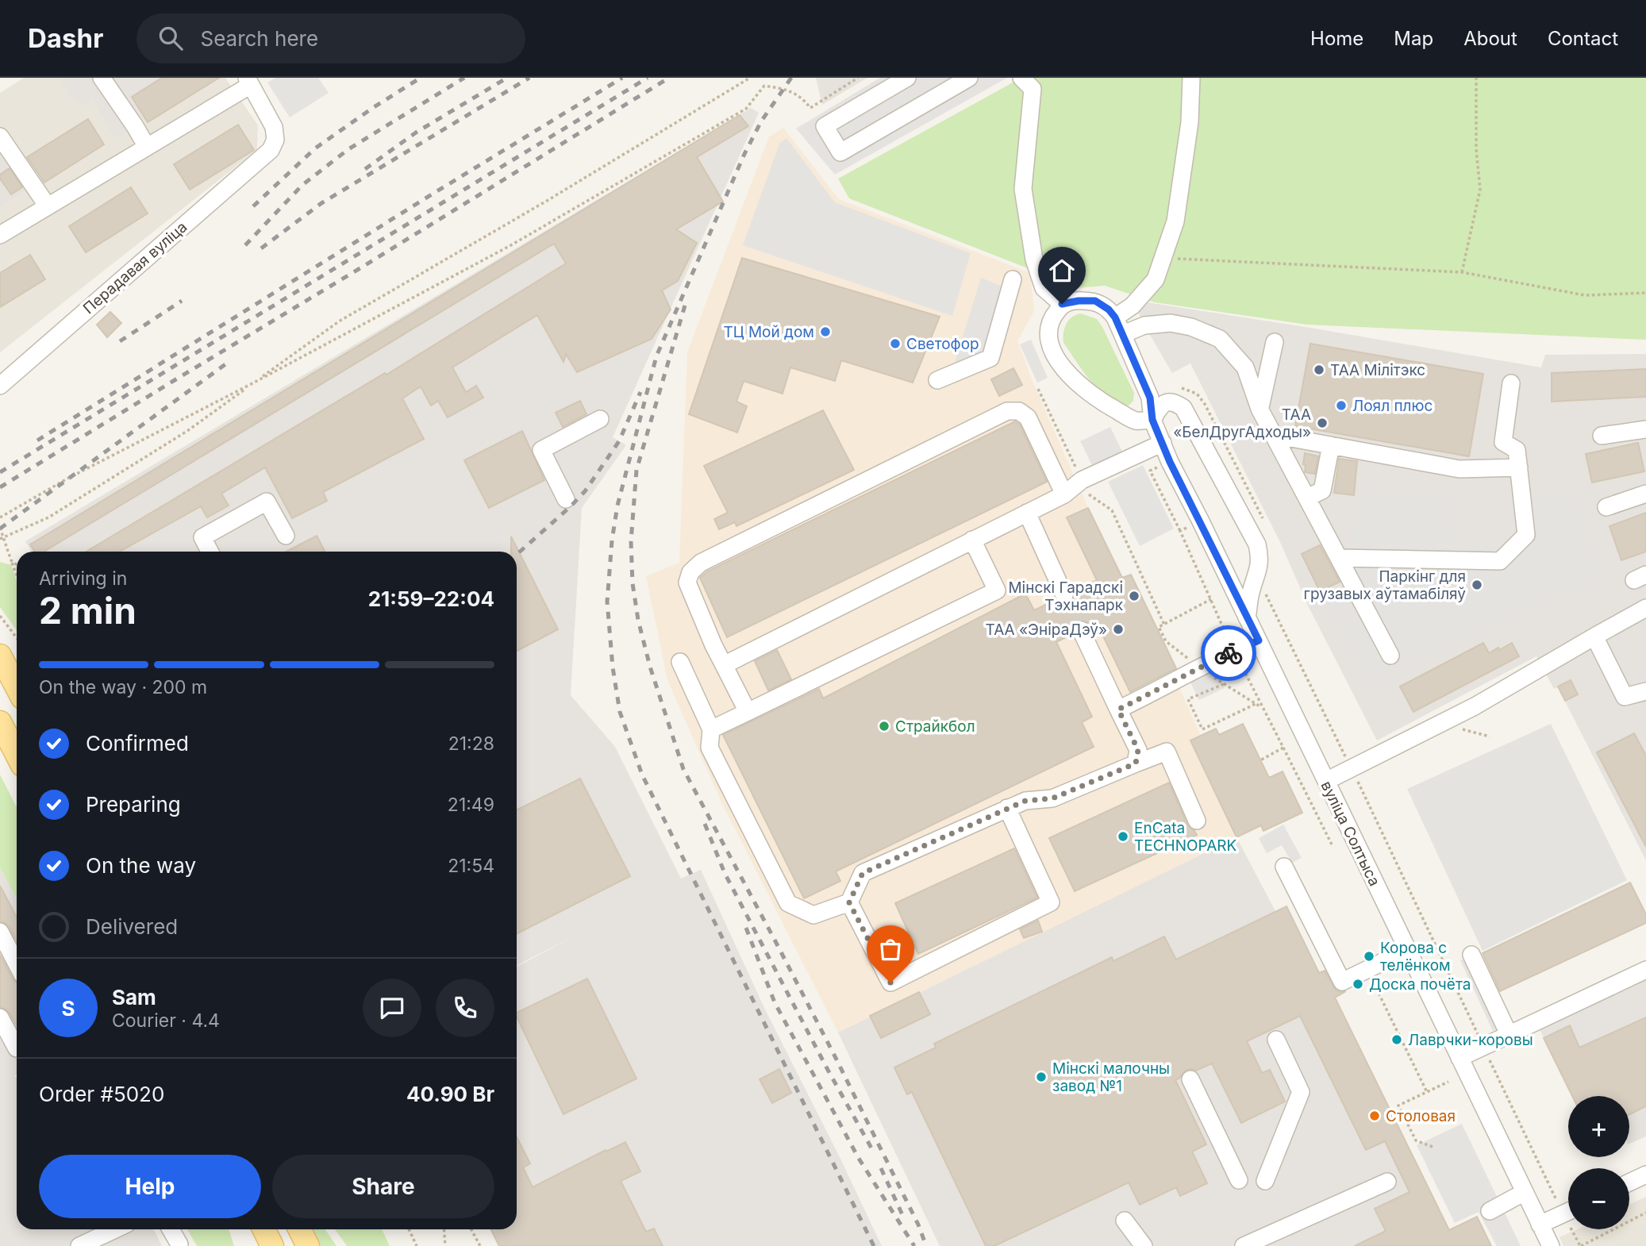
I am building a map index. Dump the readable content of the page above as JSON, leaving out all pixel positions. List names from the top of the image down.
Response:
{
  "streets": {
    "street": ["Перадавая вуліца", "вуліца Солтыса"]
  },
  "places": [
    "ТЦ Мой дом",
    "Светофор",
    "ТАА Мілітэкс",
    "Лоял плюс",
    "ТАА «БелДругАдходы»",
    "Паркінг для грузавых аўтамабіляў",
    "Мінскі Гарадскі Тэхнапарк",
    "ТАА «ЭніраДэў»",
    "Страйкбол",
    "EnCata TECHNOPARK",
    "Корова с телёнком",
    "Доска почёта",
    "Лаврчки-коровы",
    "Мінскі малочны завод №1",
    "Столовая"
  ],
  "page": {
    "header": "Dashr",
    "search": "Search here",
    "nav": [
      "Home",
      "Map",
      "About",
      "Contact"
    ],
    "heading": ["2 min", "Arriving in", "21:59–22:04"],
    "panel": [
      "Sam",
      "Courier · 4.4",
      "Order #5020",
      "40.90 Br"
    ],
    "bar": "On the way · 200 m",
    "list": [
      ["Confirmed", "21:28"],
      ["Preparing", "21:49"],
      ["On the way", "21:54"],
      "Delivered"
    ],
    "round": "S",
    "map_buttons": ["+", "−"],
    "buttons": ["Help", "Share"]
  }
}
